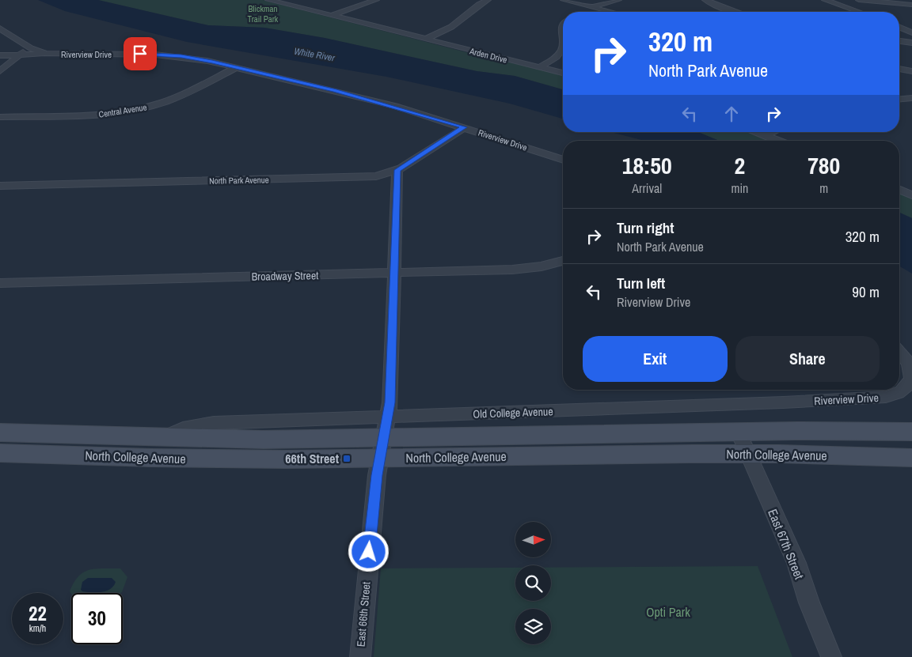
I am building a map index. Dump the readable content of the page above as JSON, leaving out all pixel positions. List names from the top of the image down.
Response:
{
  "streets": {
    "main road": ["North College Avenue"],
    "street": [
      "Riverview Drive",
      "Arden Drive",
      "Central Avenue",
      "North Park Avenue",
      "Broadway Street",
      "Old College Avenue",
      "East 67th Street",
      "East 66th Street"
    ]
  },
  "crossings": [
    ["Riverview Drive", "Central Avenue"],
    ["Riverview Drive", "North Park Avenue"],
    ["Riverview Drive", "Old College Avenue"],
    ["North Park Avenue", "East 66th Street"],
    ["Broadway Street", "East 66th Street"],
    ["Old College Avenue", "North College Avenue"],
    ["Old College Avenue", "East 66th Street"],
    ["North College Avenue", "East 67th Street"],
    ["North College Avenue", "East 66th Street"]
  ],
  "water": ["White River"],
  "parks": ["Blickman Trail Park", "Opti Park"],
  "places": {
    "transit": ["66th Street"]
  },
  "north": "right",
  "page": {
    "turn": ["320 m", "North Park Avenue"],
    "eta": [
      "18:50",
      "Arrival",
      "2",
      "min",
      "780",
      "m"
    ],
    "list": [
      {
        "name": "Turn right",
        "note": "North Park Avenue",
        "value": "320 m"
      },
      {
        "name": "Turn left",
        "note": "Riverview Drive",
        "value": "90 m"
      }
    ],
    "buttons": ["Exit", "Share"],
    "speed": "22 km/h",
    "limit": "30"
  }
}
